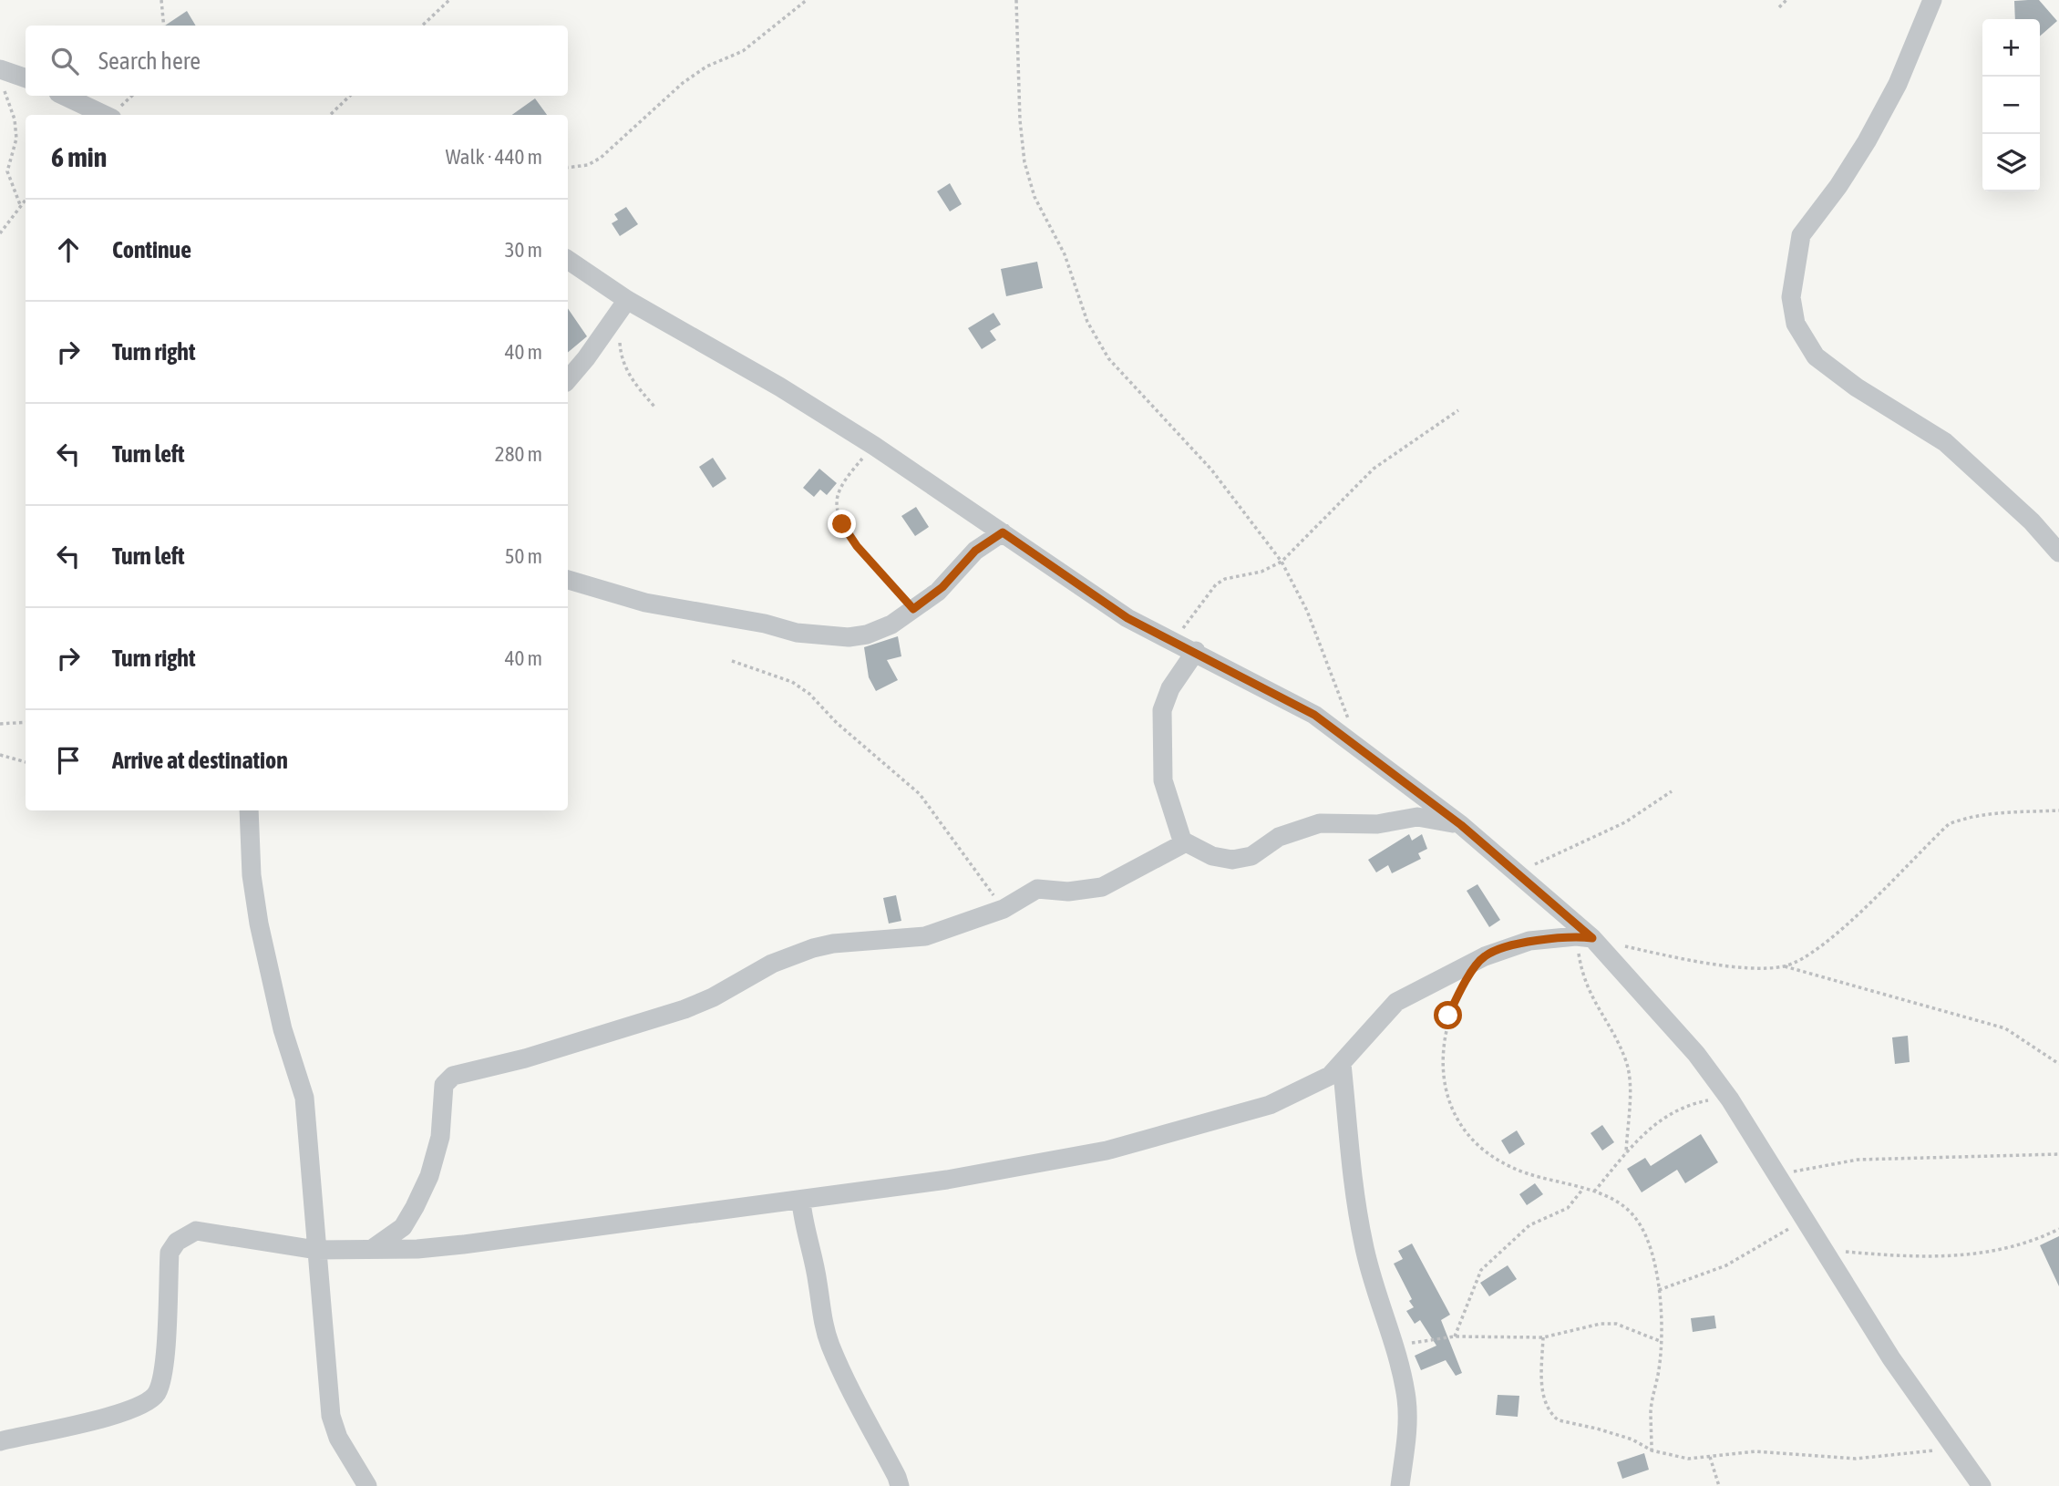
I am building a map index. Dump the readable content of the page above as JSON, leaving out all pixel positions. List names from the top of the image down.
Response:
{
  "page": {
    "map_buttons": ["+", "−"],
    "search": "Search here",
    "heading": ["6 min", "Walk · 440 m"],
    "list": [
      ["Continue", "30 m"],
      ["Turn right", "40 m"],
      ["Turn left", "280 m"],
      ["Turn left", "50 m"],
      ["Turn right", "40 m"],
      "Arrive at destination"
    ]
  }
}
